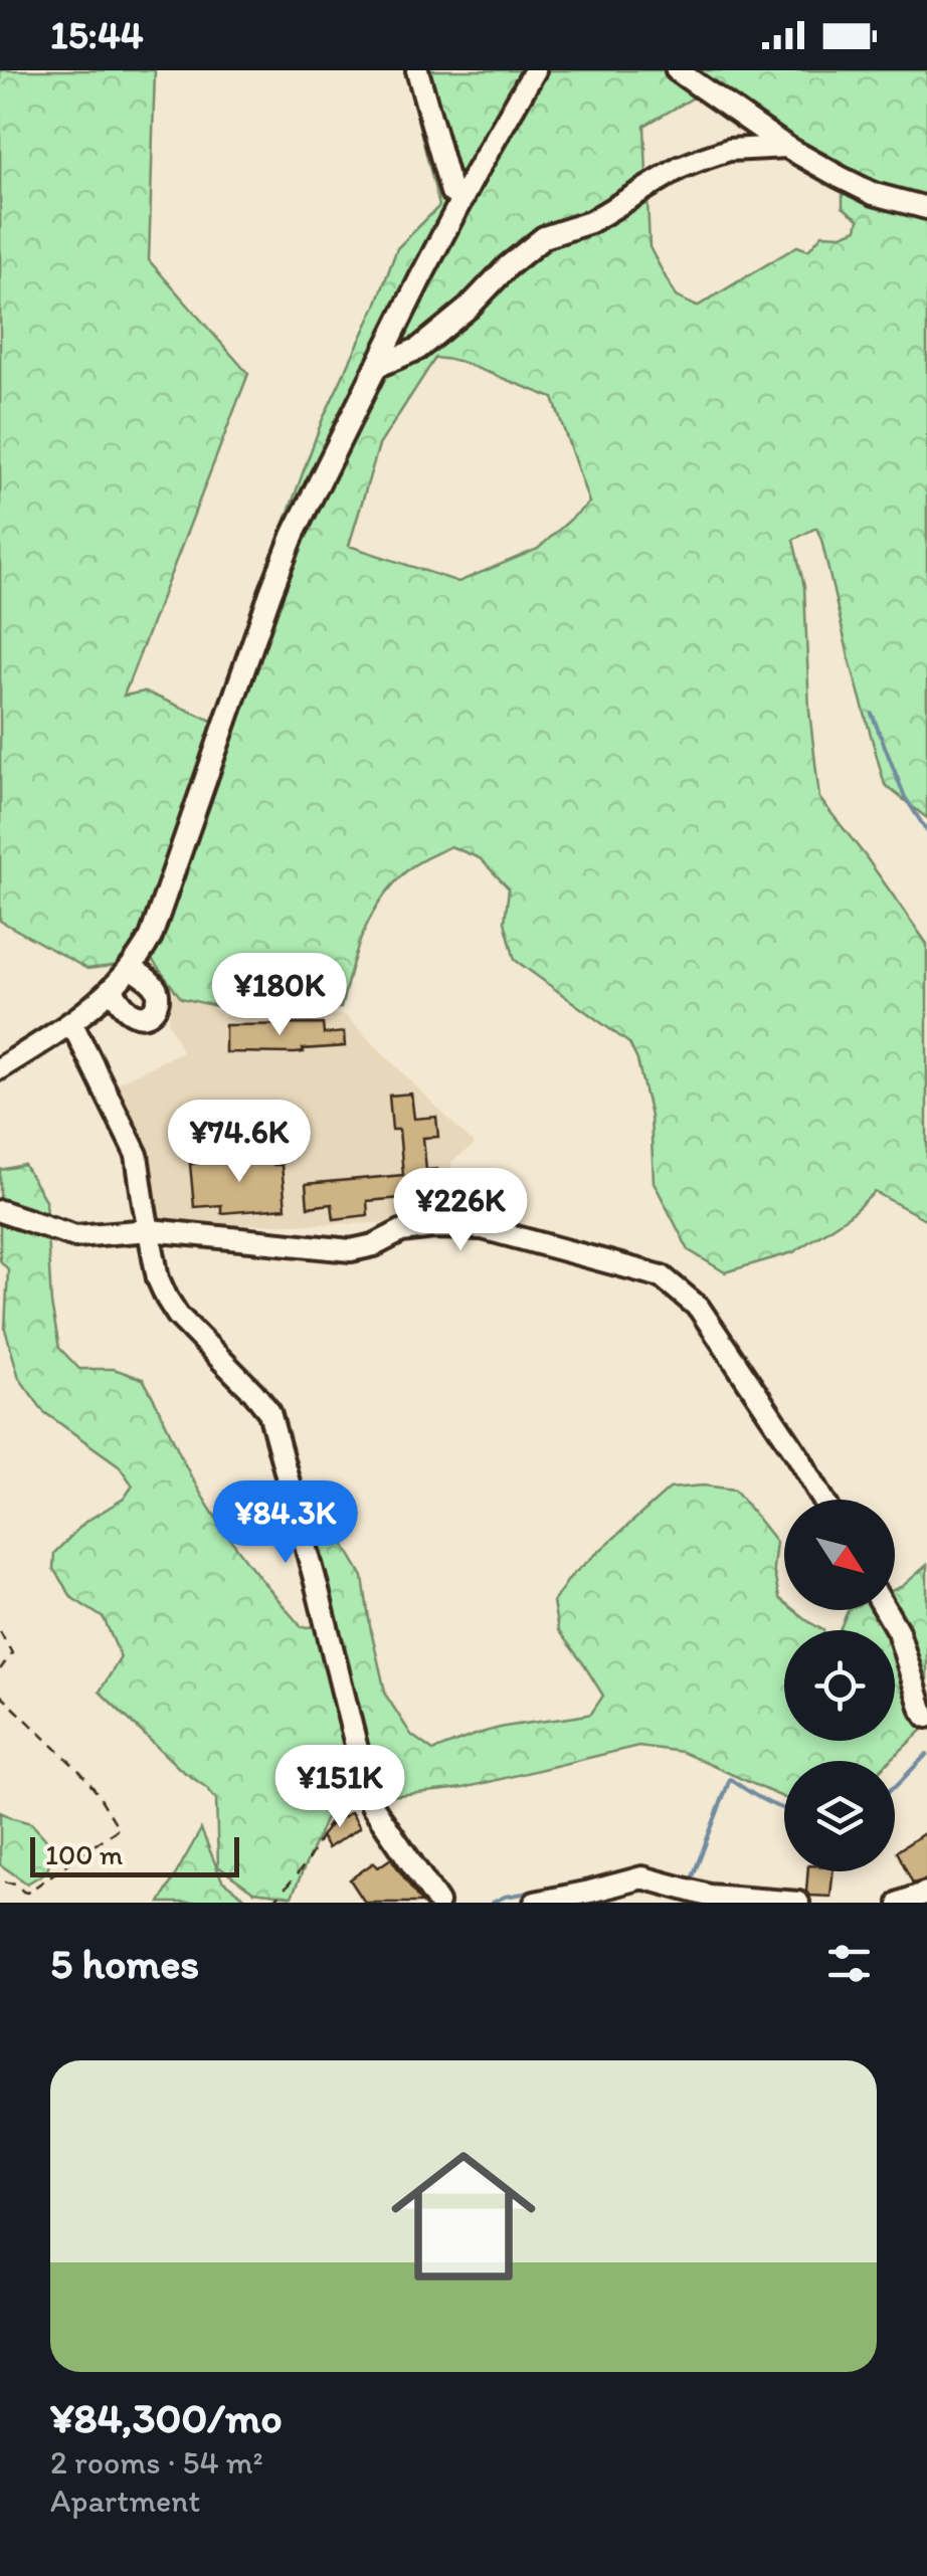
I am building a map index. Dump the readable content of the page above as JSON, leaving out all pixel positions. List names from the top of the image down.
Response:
{
  "scale_bar": "100 m",
  "north": "bottom right",
  "page": {
    "status": "15:44",
    "price": [
      "¥180K",
      "¥74.6K",
      "¥226K",
      "¥84.3K",
      "¥151K"
    ],
    "scale": "100 m",
    "heading": "5 homes",
    "list": [
      {
        "name": "¥84,300/mo",
        "note": "2 rooms · 54 m² · Apartment"
      }
    ]
  }
}
